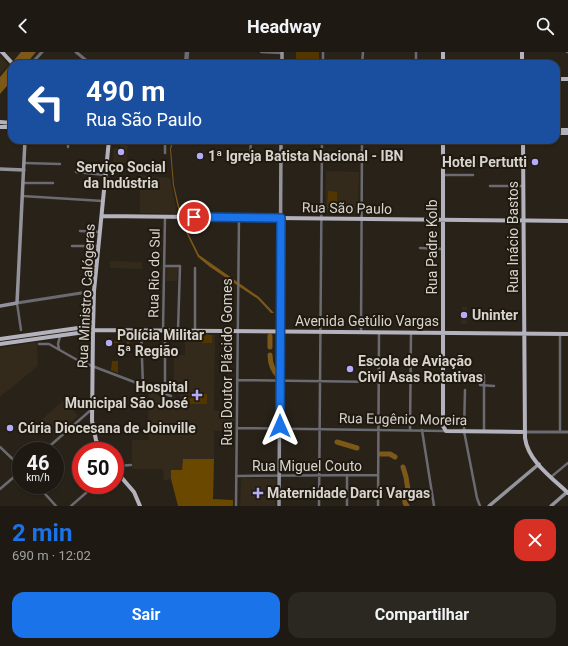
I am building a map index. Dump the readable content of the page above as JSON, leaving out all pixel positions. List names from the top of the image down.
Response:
{
  "streets": {
    "main road": [
      "Rua São Paulo",
      "Rua Inácio Bastos",
      "Rua Padre Kolb",
      "Rua Ministro Calógeras",
      "Avenida Getúlio Vargas",
      "Rua Eugênio Moreira"
    ],
    "street": ["Rua Rio do Sul", "Rua Doutor Plácido Gomes", "Rua Miguel Couto"]
  },
  "crossings": [
    ["Rua São Paulo", "Rua Inácio Bastos"],
    ["Rua São Paulo", "Rua Padre Kolb"],
    ["Rua São Paulo", "Rua Rio do Sul"],
    ["Rua São Paulo", "Rua Ministro Calógeras"],
    ["Rua São Paulo", "Rua Doutor Plácido Gomes"],
    ["Rua Inácio Bastos", "Avenida Getúlio Vargas"],
    ["Rua Inácio Bastos", "Rua Eugênio Moreira"],
    ["Rua Padre Kolb", "Avenida Getúlio Vargas"],
    ["Rua Rio do Sul", "Avenida Getúlio Vargas"],
    ["Rua Ministro Calógeras", "Avenida Getúlio Vargas"],
    ["Avenida Getúlio Vargas", "Rua Doutor Plácido Gomes"],
    ["Rua Doutor Plácido Gomes", "Rua Eugênio Moreira"],
    ["Rua Doutor Plácido Gomes", "Rua Miguel Couto"]
  ],
  "places": {
    "other": [
      "Serviço Social da Indústria",
      "1ª Igreja Batista Nacional - IBN",
      "Hotel Pertutti",
      "Uninter",
      "Polícia Militar 5ª Região",
      "Escola de Aviação Civil Asas Rotativas",
      "Cúria Diocesana de Joinville"
    ],
    "health": ["Hospital Municipal São José", "Maternidade Darci Vargas"]
  },
  "page": {
    "header": "Headway",
    "turn": ["490 m", "Rua São Paulo"],
    "speed": "46 km/h",
    "limit": "50",
    "heading": ["2 min", "690 m · 12:02"],
    "buttons": ["Sair", "Compartilhar"]
  }
}
